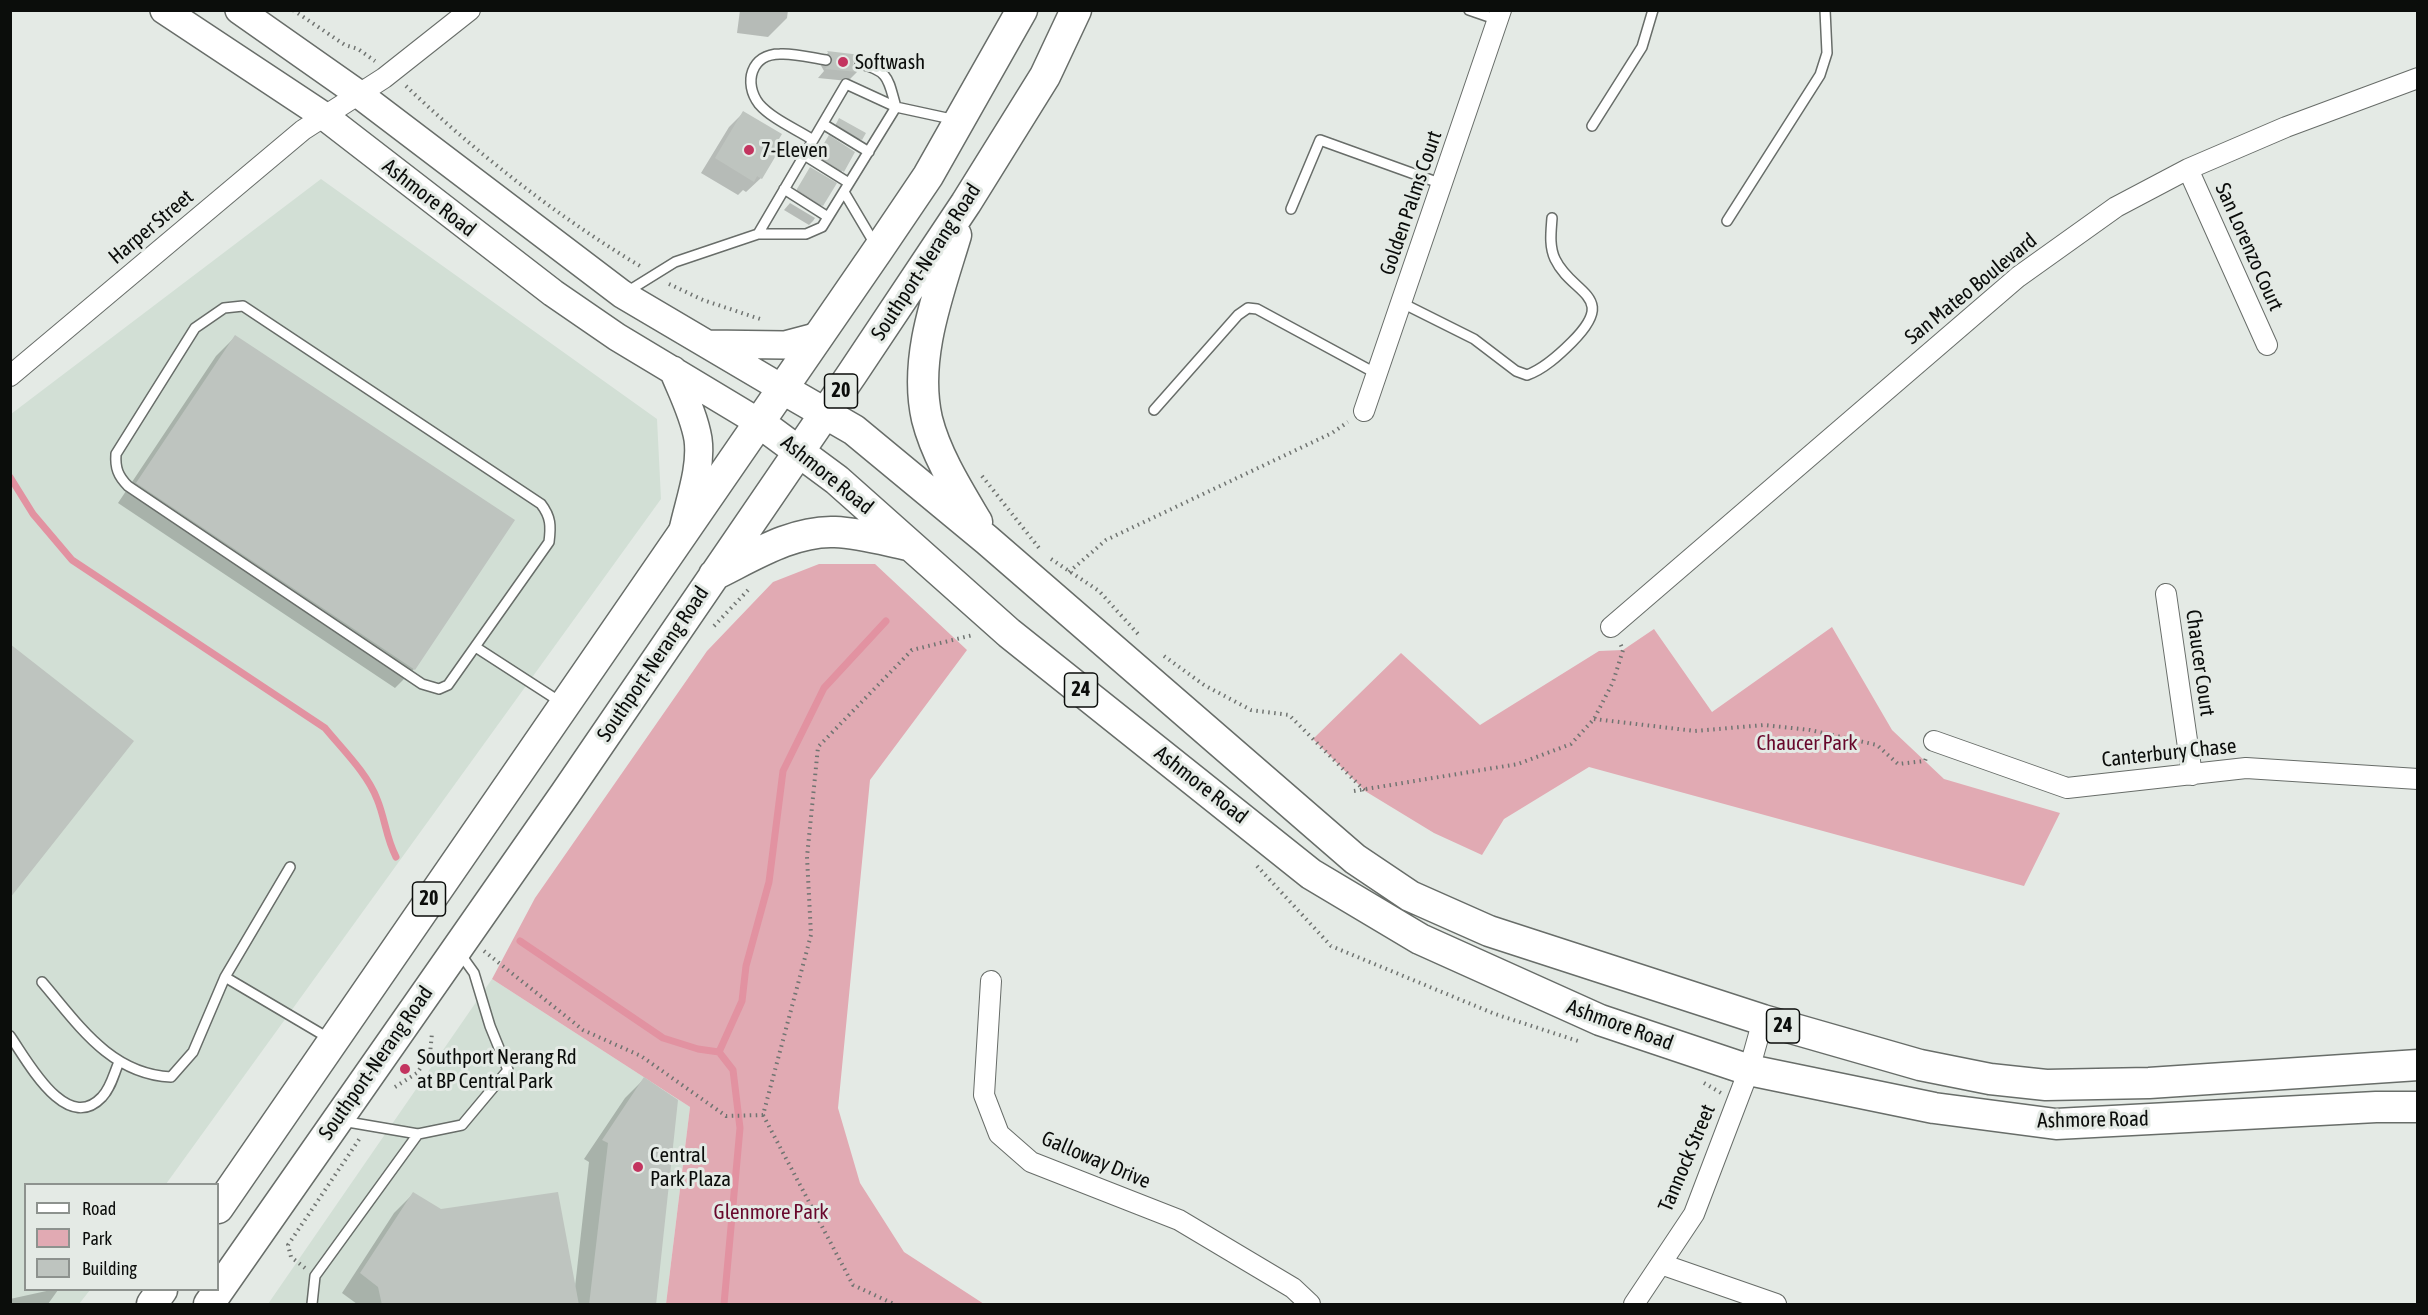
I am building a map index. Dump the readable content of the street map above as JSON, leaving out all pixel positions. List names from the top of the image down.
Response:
{
  "streets": {
    "main road": [
      "Ashmore Road",
      "Southport-Nerang Road",
      "20",
      "24"
    ],
    "street": [
      "Golden Palms Court",
      "Harper Street",
      "San Lorenzo Court",
      "San Mateo Boulevard",
      "Chaucer Court",
      "Canterbury Chase",
      "Tannock Street",
      "Galloway Drive"
    ]
  },
  "crossings": [
    ["Ashmore Road", "Harper Street"],
    ["Ashmore Road", "Southport-Nerang Road"],
    ["Ashmore Road", "20"],
    ["Ashmore Road", "Tannock Street"],
    ["San Lorenzo Court", "San Mateo Boulevard"],
    ["Chaucer Court", "Canterbury Chase"]
  ],
  "parks": ["Chaucer Park", "Glenmore Park"],
  "places": [
    "Softwash",
    "7-Eleven",
    "Southport Nerang Rd at BP Central Park",
    "Central Park Plaza"
  ],
  "legend": ["Road", "Park", "Building"]
}
